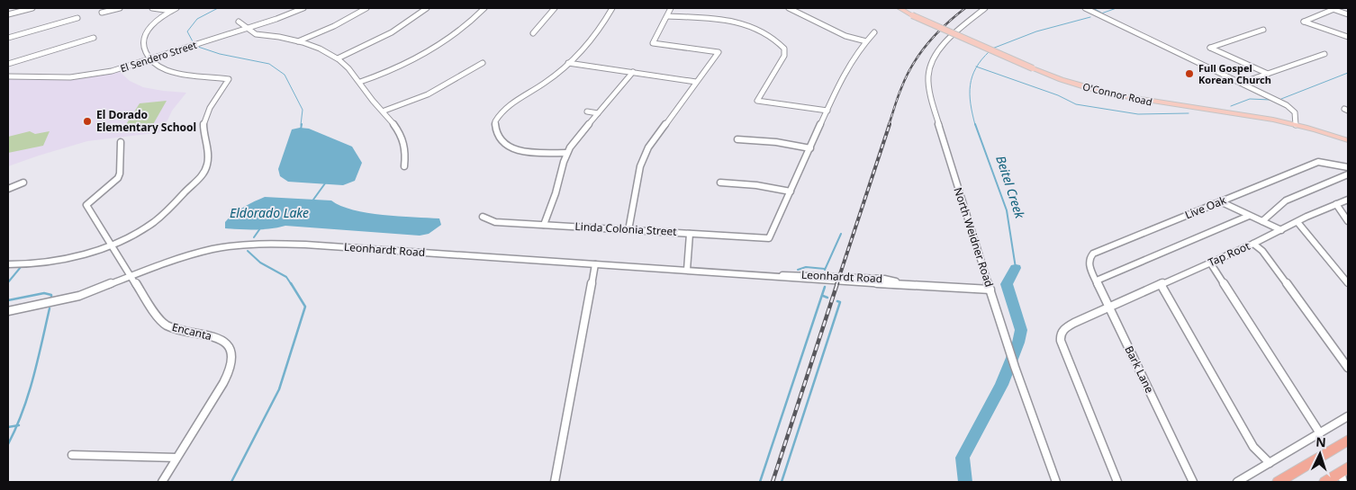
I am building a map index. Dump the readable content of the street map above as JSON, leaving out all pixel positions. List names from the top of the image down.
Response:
{
  "streets": {
    "main road": ["O'Connor Road"],
    "street": [
      "El Sendero Street",
      "Live Oak",
      "Linda Colonia Street",
      "North Weidner Road",
      "Leonhardt Road",
      "Tap Root",
      "Encanta",
      "Bark Lane"
    ]
  },
  "crossings": [
    ["Live Oak", "Bark Lane"],
    ["North Weidner Road", "Leonhardt Road"],
    ["Leonhardt Road", "Encanta"],
    ["Tap Root", "Bark Lane"]
  ],
  "water": ["Beitel Creek", "Eldorado Lake"],
  "places": ["Full Gospel Korean Church", "El Dorado Elementary School"],
  "north": "top"
}
